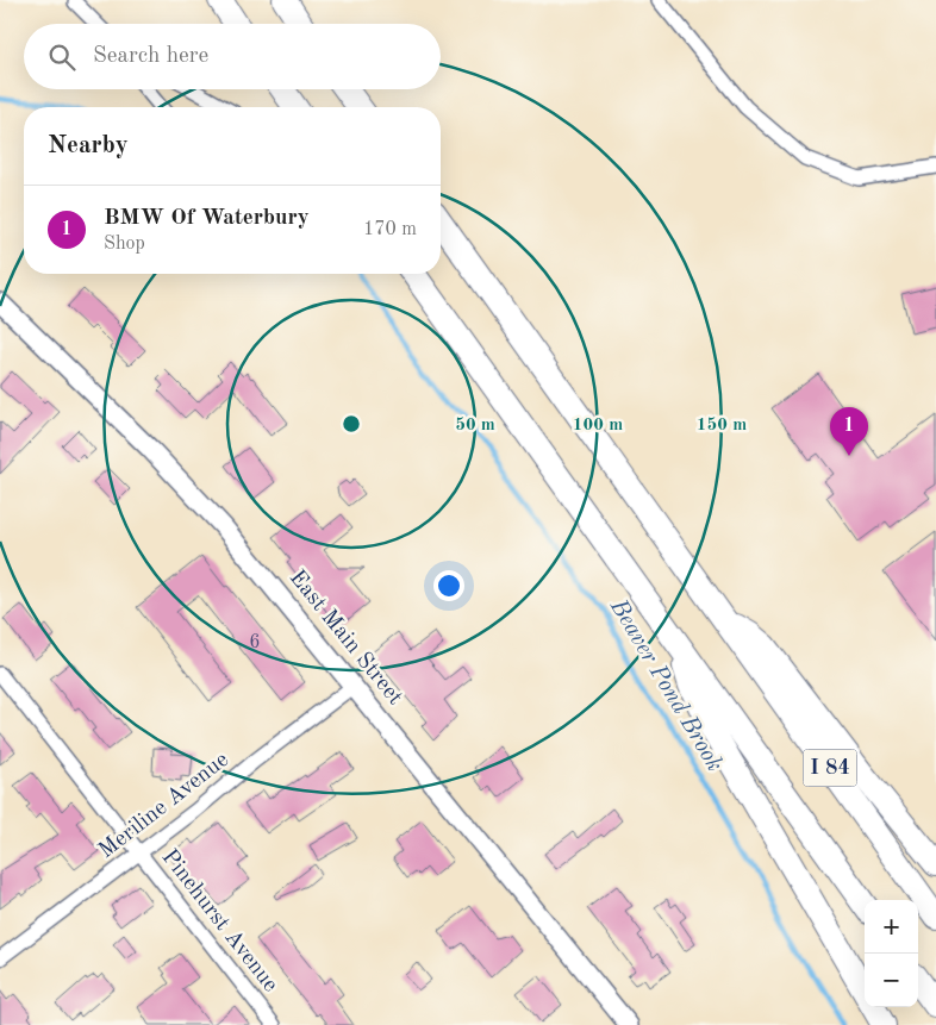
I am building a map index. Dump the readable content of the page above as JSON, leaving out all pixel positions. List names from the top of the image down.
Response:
{
  "streets": {
    "highway": ["I 84"],
    "main road": ["East Main Street"],
    "street": ["Meriline Avenue", "Pinehurst Avenue"]
  },
  "crossings": [
    ["East Main Street", "Meriline Avenue"],
    ["Meriline Avenue", "Pinehurst Avenue"]
  ],
  "water": ["Beaver Pond Brook"],
  "house_numbers": ["6"],
  "page": {
    "search": "Search here",
    "heading": "Nearby",
    "list": [
      {
        "mark": "1",
        "name": "BMW Of Waterbury",
        "note": "Shop",
        "value": "170 m"
      }
    ],
    "pins": "1",
    "map_buttons": ["+", "−"]
  },
  "rings": ["50 m", "100 m", "150 m"]
}
